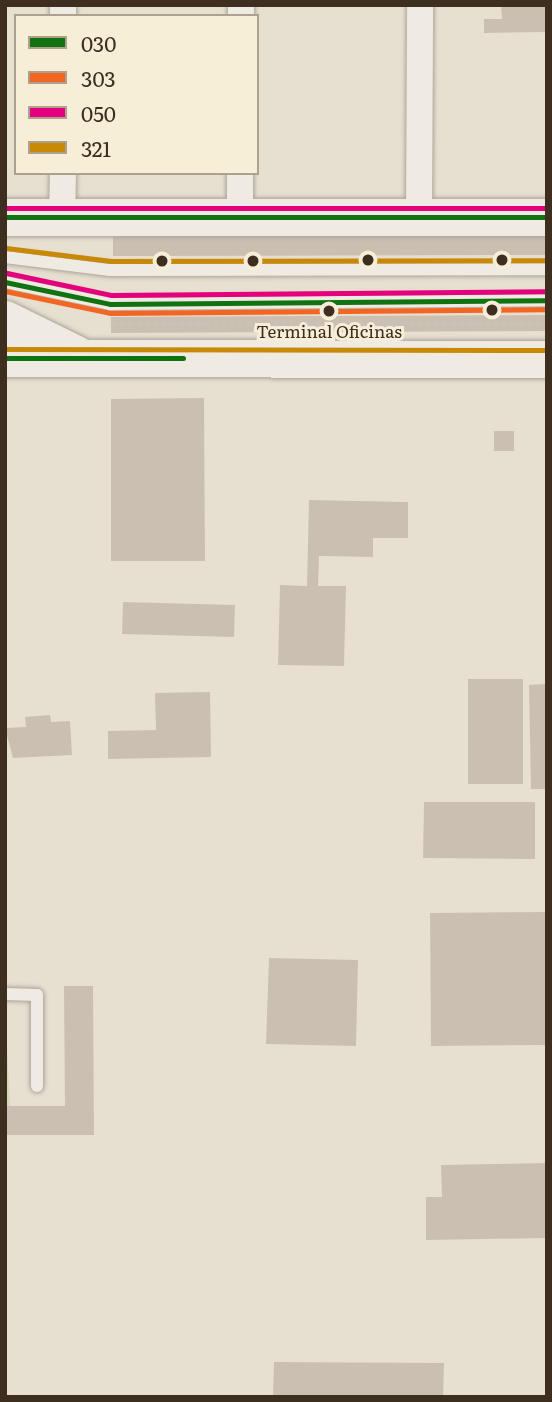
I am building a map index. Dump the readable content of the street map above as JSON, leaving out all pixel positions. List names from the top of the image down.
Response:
{
  "places": ["Terminal Oficinas"],
  "lines": [
    "transit line 050",
    "transit line 030",
    "transit line 321",
    "transit line 303"
  ],
  "legend": [
    "030",
    "303",
    "050",
    "321"
  ]
}
